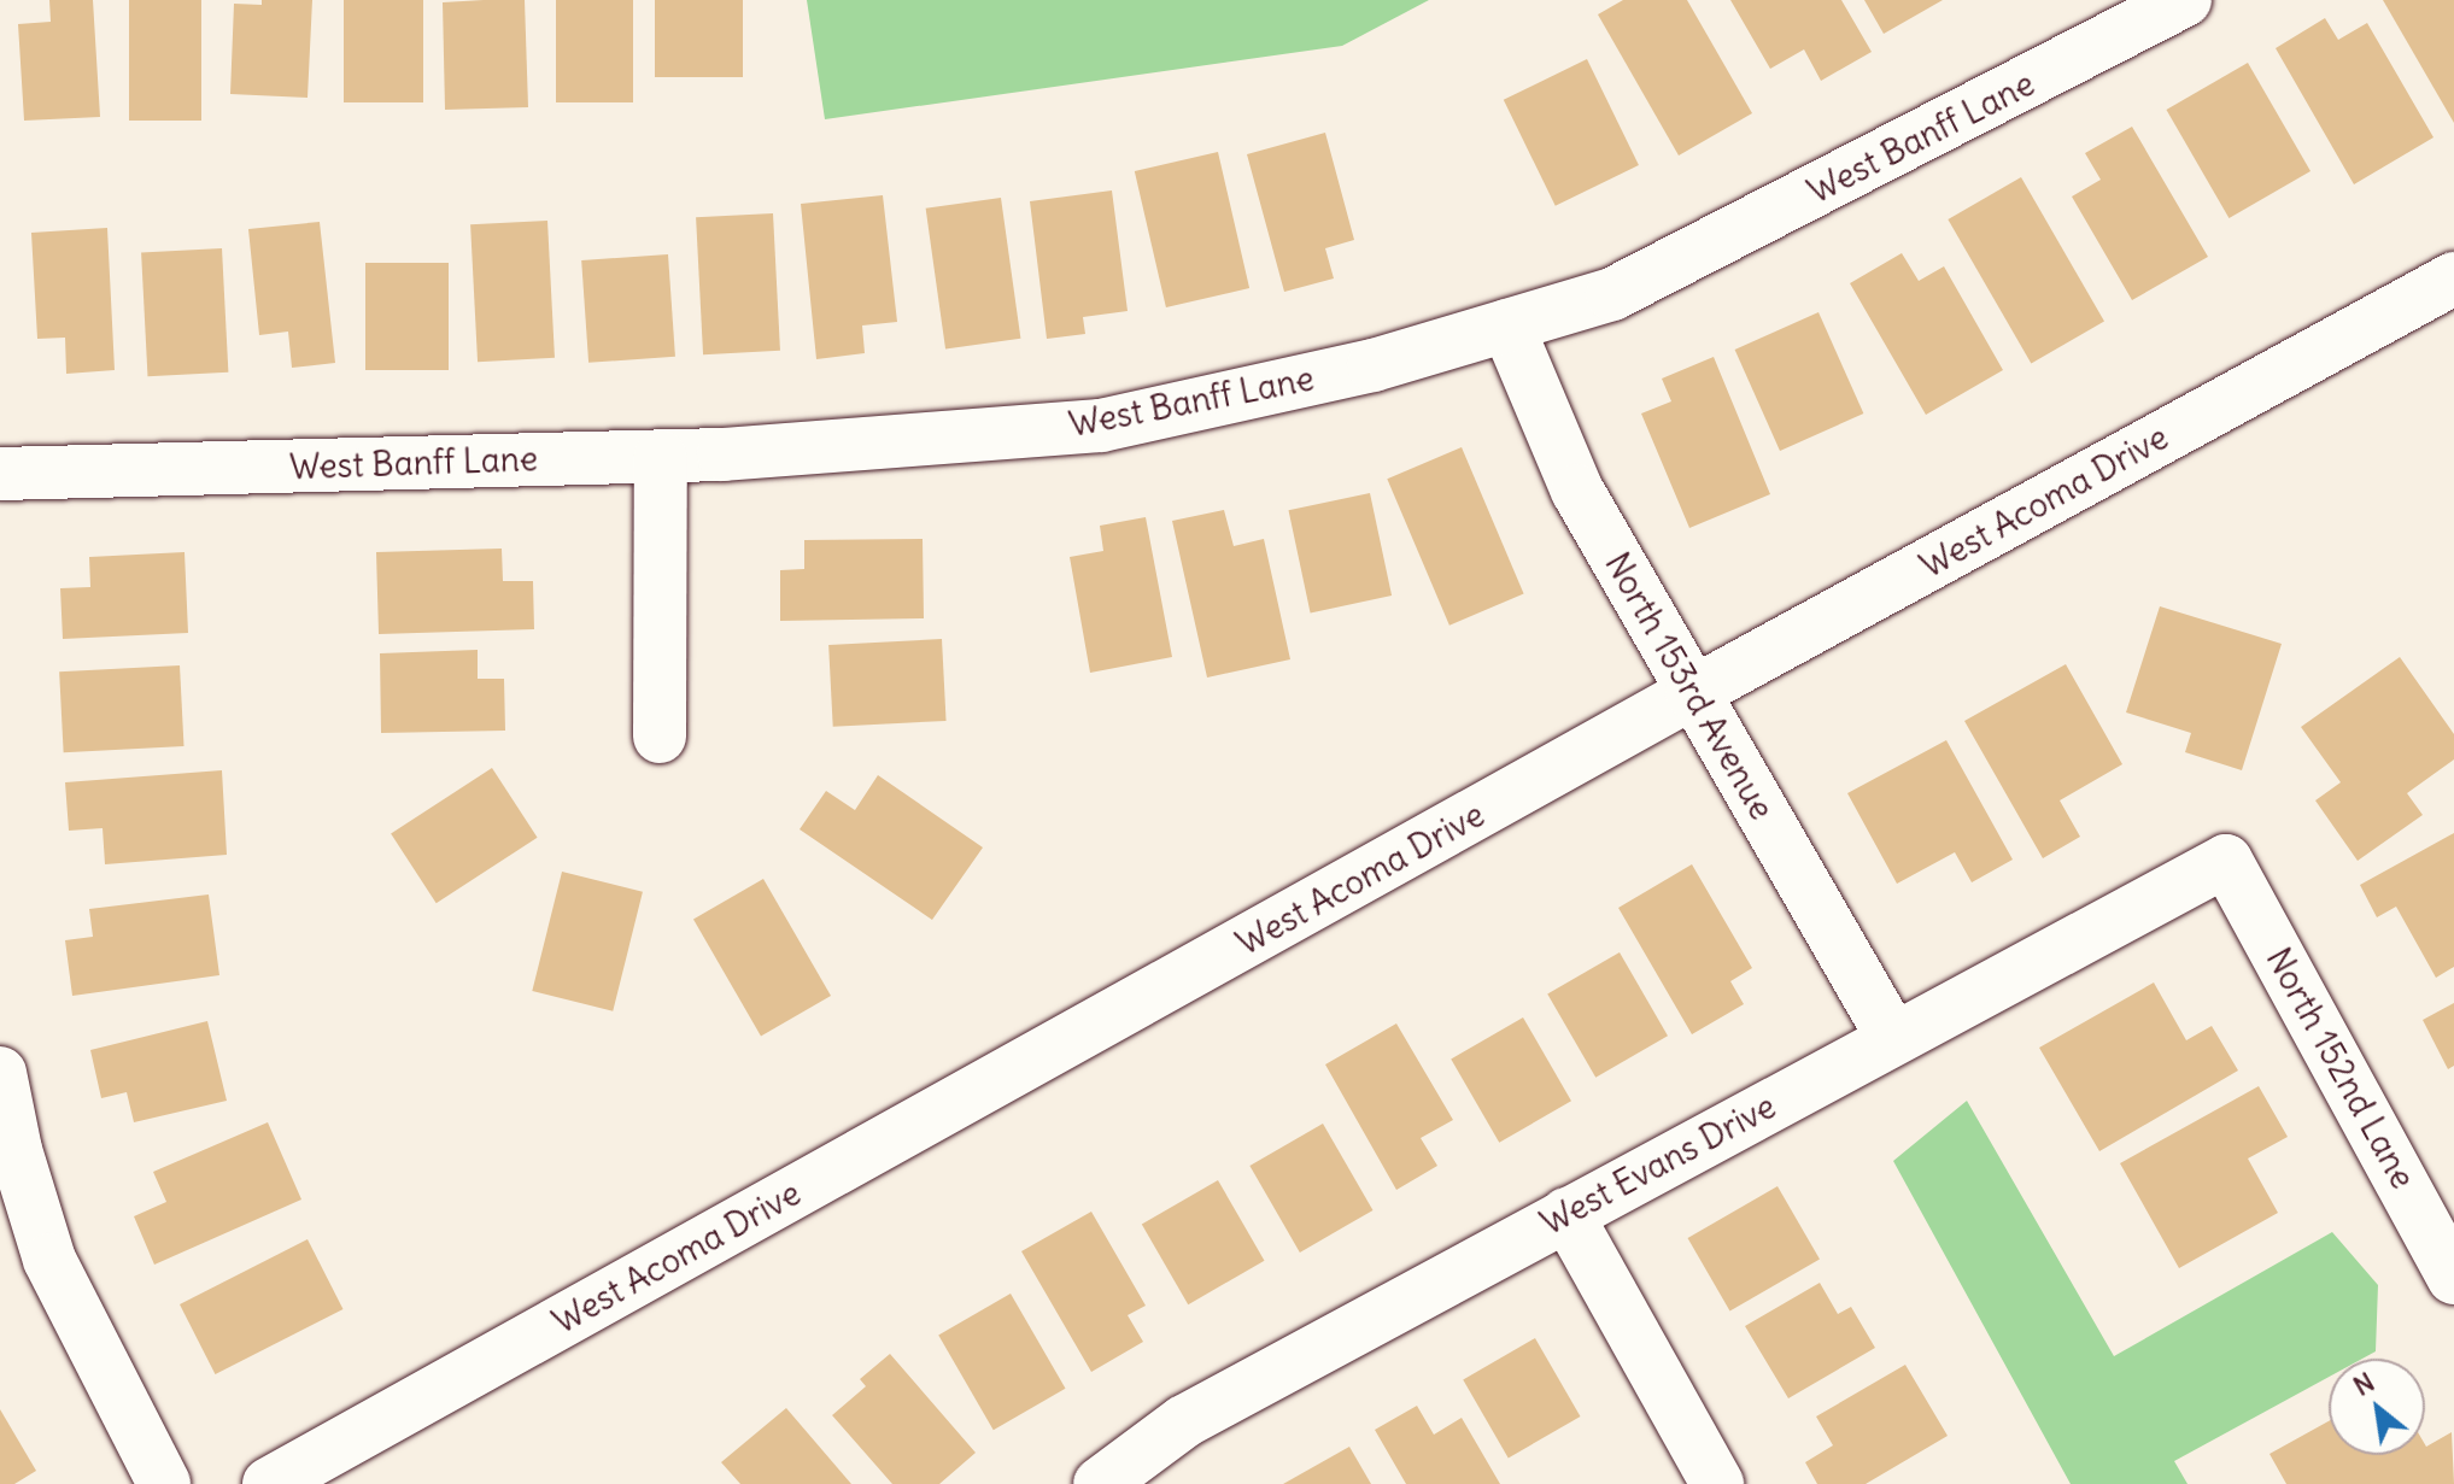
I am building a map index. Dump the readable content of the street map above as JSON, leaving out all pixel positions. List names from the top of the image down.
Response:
{
  "streets": {
    "street": [
      "West Banff Lane",
      "West Acoma Drive",
      "North 153rd Avenue",
      "North 152nd Lane",
      "West Evans Drive"
    ]
  },
  "crossings": [
    ["West Banff Lane", "North 153rd Avenue"],
    ["West Acoma Drive", "North 153rd Avenue"],
    ["North 153rd Avenue", "West Evans Drive"],
    ["North 152nd Lane", "West Evans Drive"]
  ],
  "north": "top left"
}
